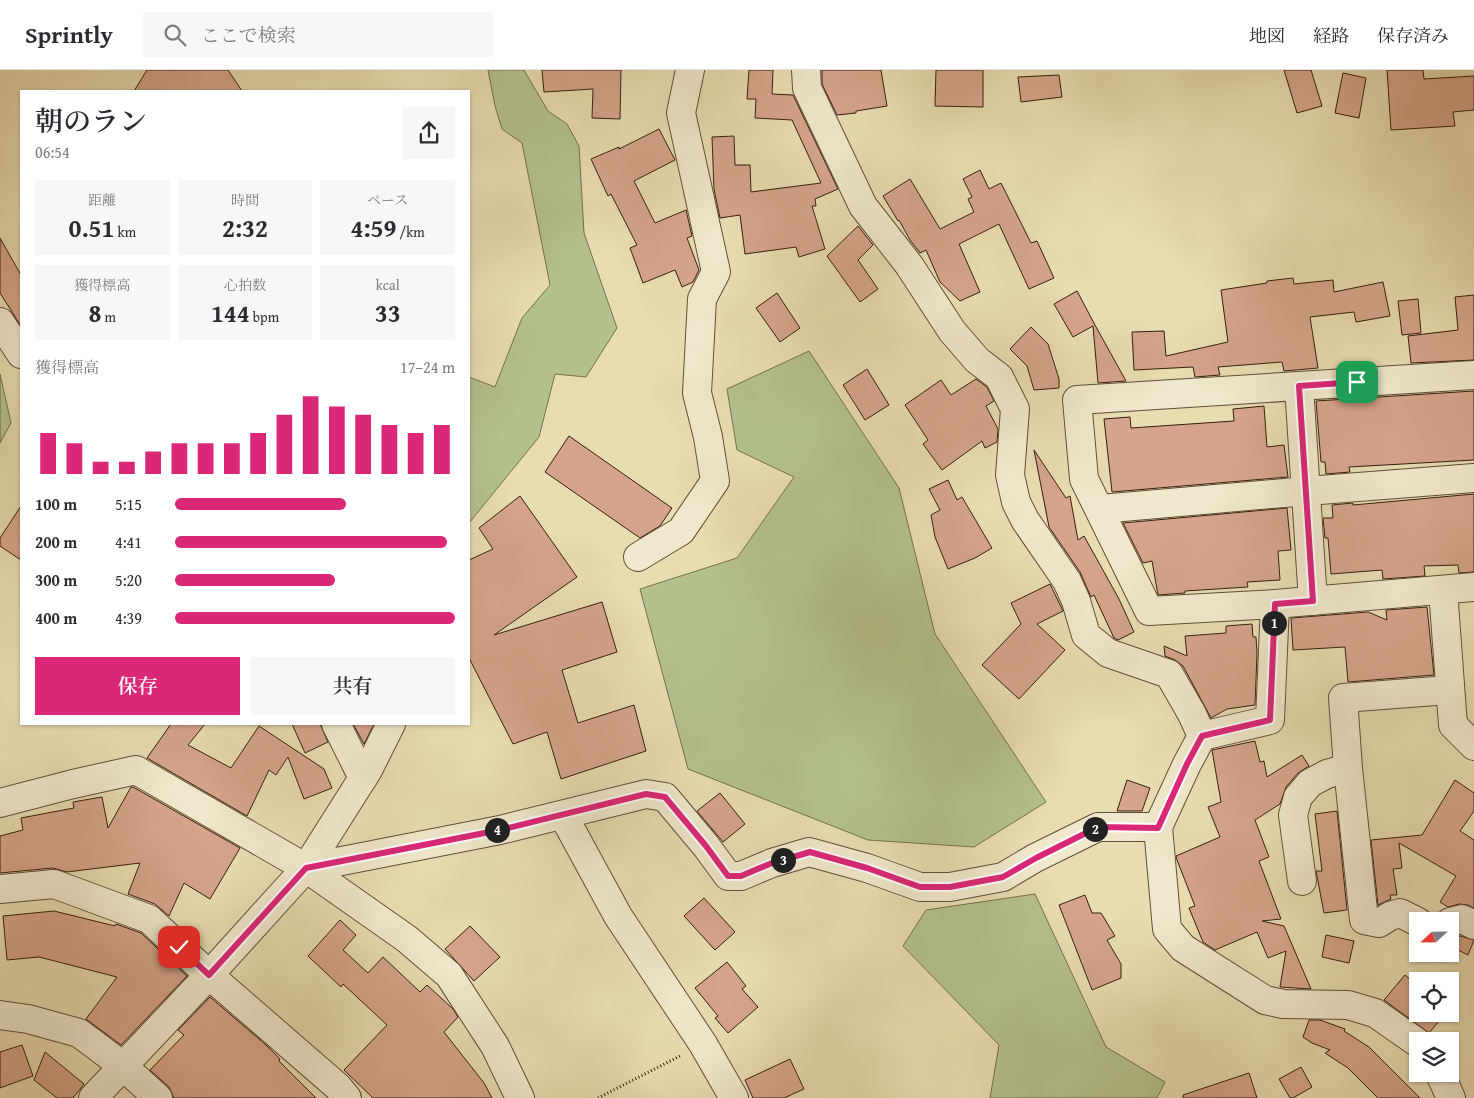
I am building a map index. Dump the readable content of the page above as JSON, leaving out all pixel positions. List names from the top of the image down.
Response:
{
  "north": "left",
  "page": {
    "header": "Sprintly",
    "search": "ここで検索",
    "nav": ["地図", "経路", "保存済み"],
    "heading": ["朝のラン", "06:54"],
    "stats": [
      ["距離", "0.51 km"],
      ["時間", "2:32"],
      ["ペース", "4:59 /km"],
      ["獲得標高", "8 m"],
      ["心拍数", "144 bpm"],
      ["kcal", "33"]
    ],
    "chart": ["獲得標高", "17–24 m"],
    "list": [
      {
        "name": "100 m",
        "note": "5:15"
      },
      {
        "name": "200 m",
        "note": "4:41"
      },
      {
        "name": "300 m",
        "note": "5:20"
      },
      {
        "name": "400 m",
        "note": "4:39"
      }
    ],
    "pins": [
      "1",
      "2",
      "4",
      "3"
    ],
    "buttons": ["保存", "共有"]
  }
}
